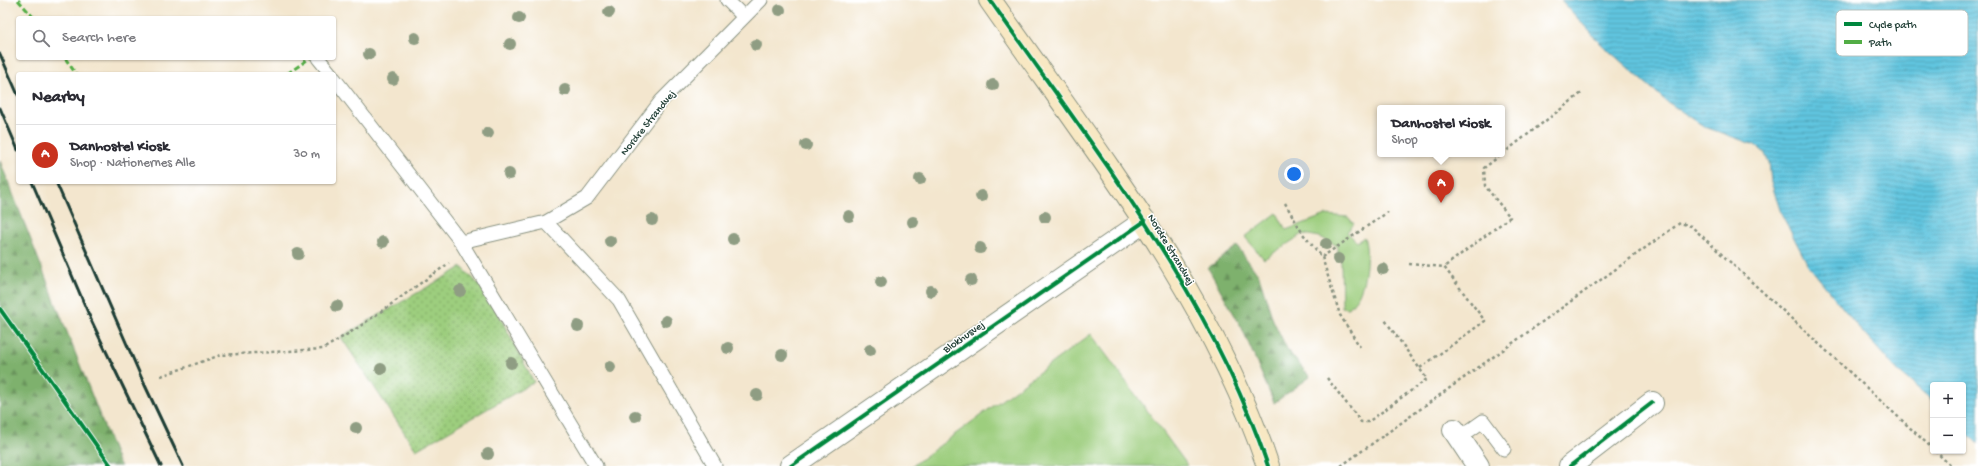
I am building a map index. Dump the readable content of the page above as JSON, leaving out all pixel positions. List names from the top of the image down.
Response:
{
  "streets": {
    "main road": ["Nordre Strandvej"],
    "street": ["Blokhusvej"]
  },
  "crossings": [
    ["Nordre Strandvej", "Blokhusvej"]
  ],
  "legend": ["Cycle path", "Path"],
  "page": {
    "search": "Search here",
    "heading": "Nearby",
    "popup": ["Danhostel Kiosk", "Shop"],
    "list": [
      {
        "mark": "A",
        "name": "Danhostel Kiosk",
        "note": "Shop · Nationernes Alle",
        "value": "30 m"
      }
    ],
    "pins": "A",
    "map_buttons": ["+", "−"]
  }
}
